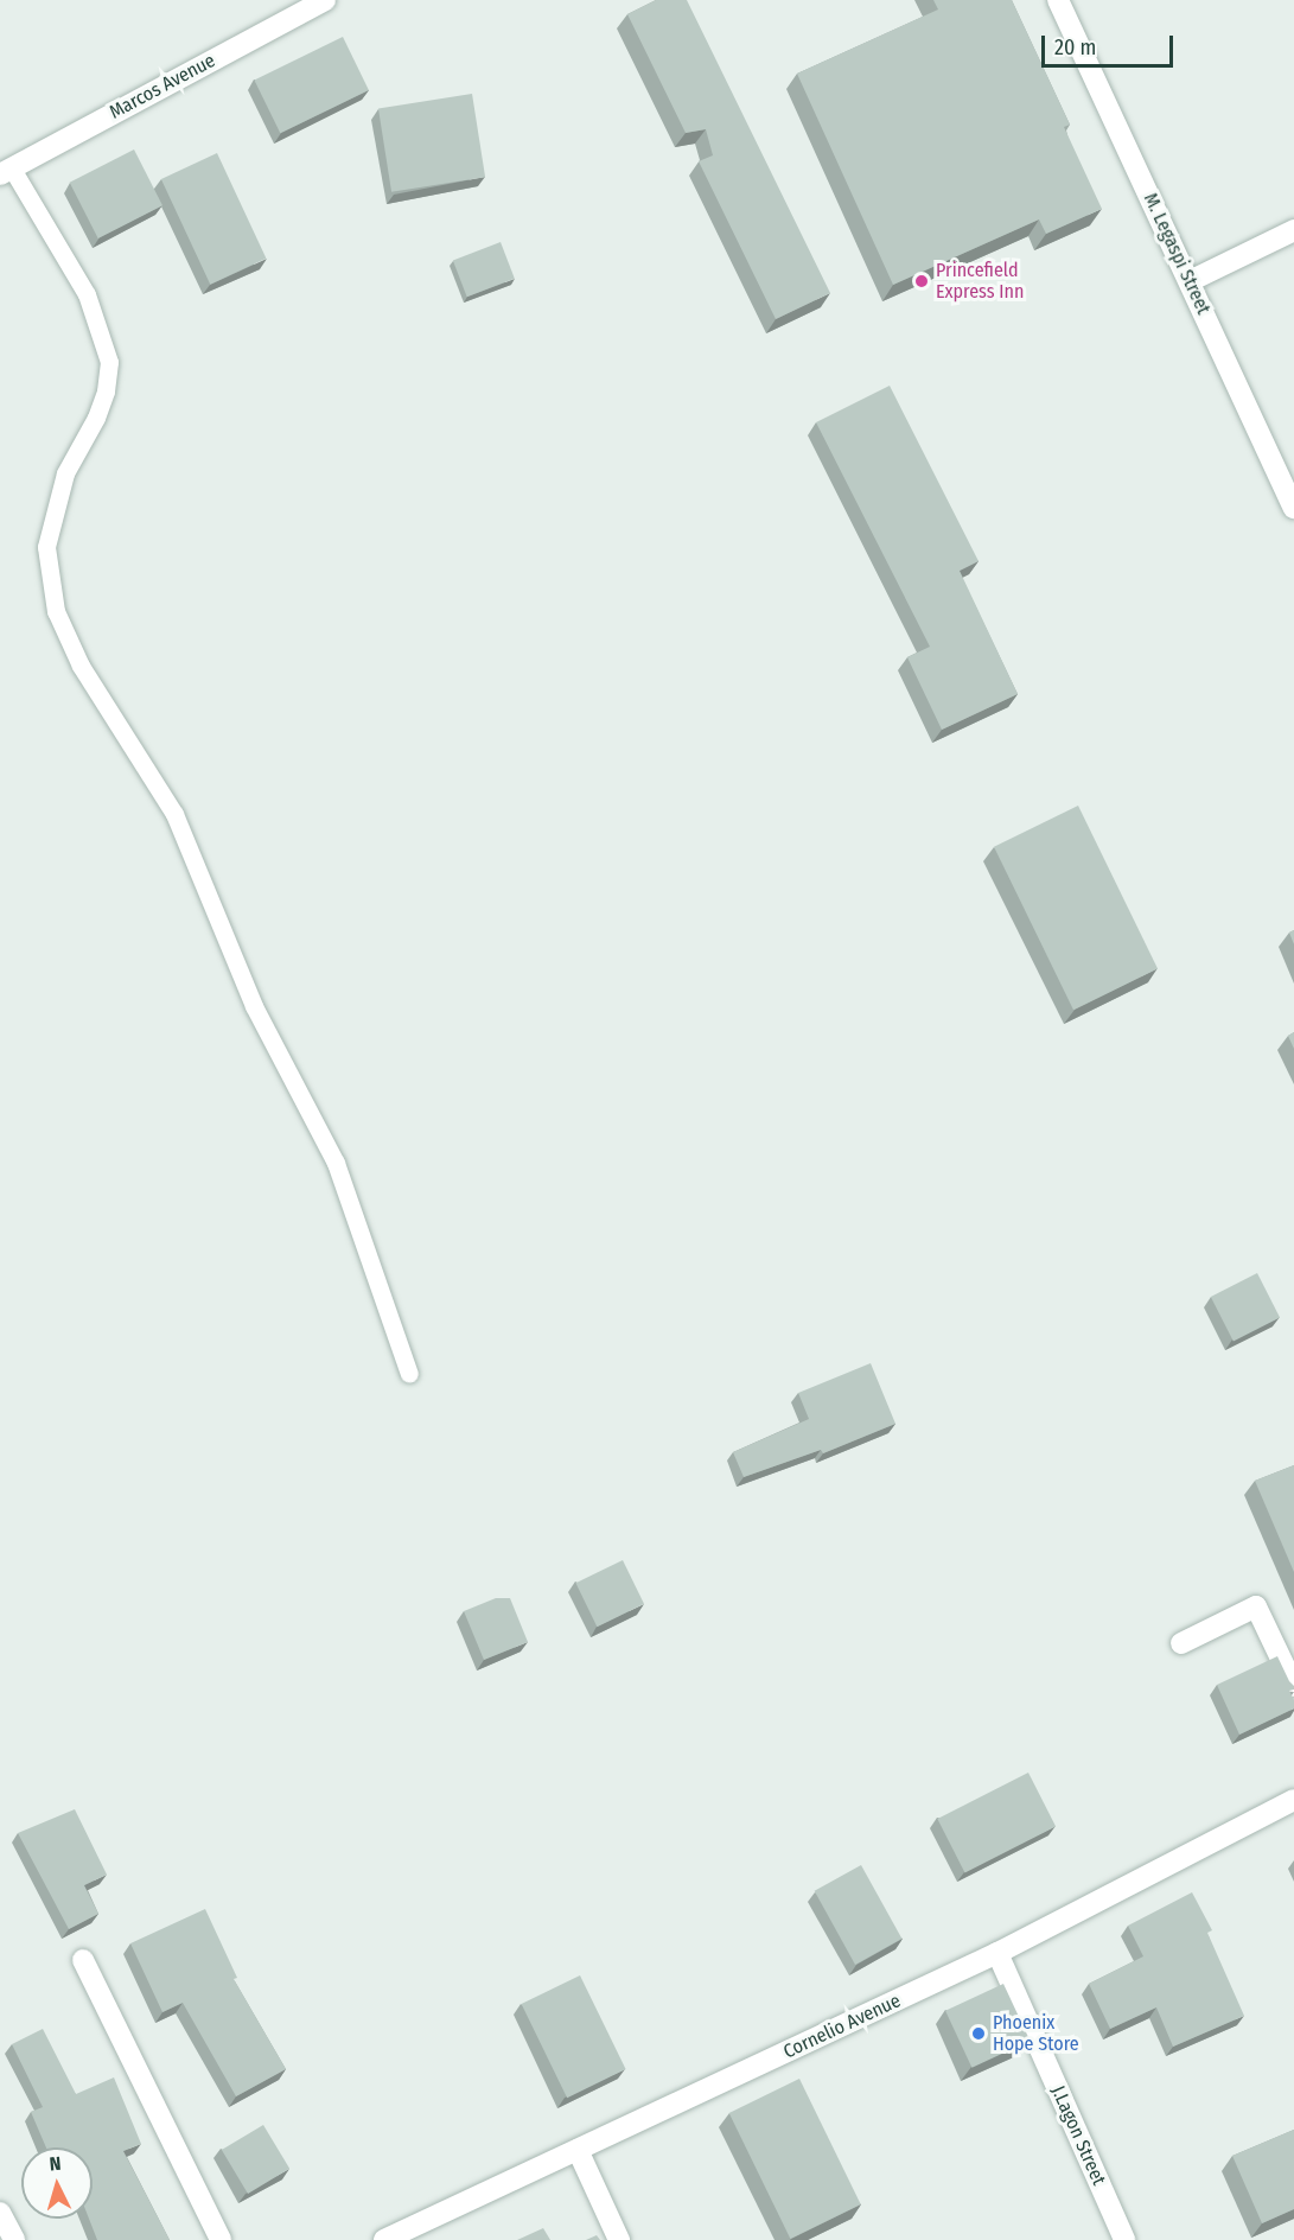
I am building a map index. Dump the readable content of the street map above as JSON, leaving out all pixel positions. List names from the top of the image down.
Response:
{
  "streets": {
    "street": [
      "Marcos Avenue",
      "M. Legaspi Street",
      "Cornelio Avenue",
      "J.Lagon Street"
    ]
  },
  "crossings": [
    ["Cornelio Avenue", "J.Lagon Street"]
  ],
  "places": ["Princefield Express Inn", "Phoenix Hope Store"],
  "scale_bar": "20 m",
  "north": "top"
}
